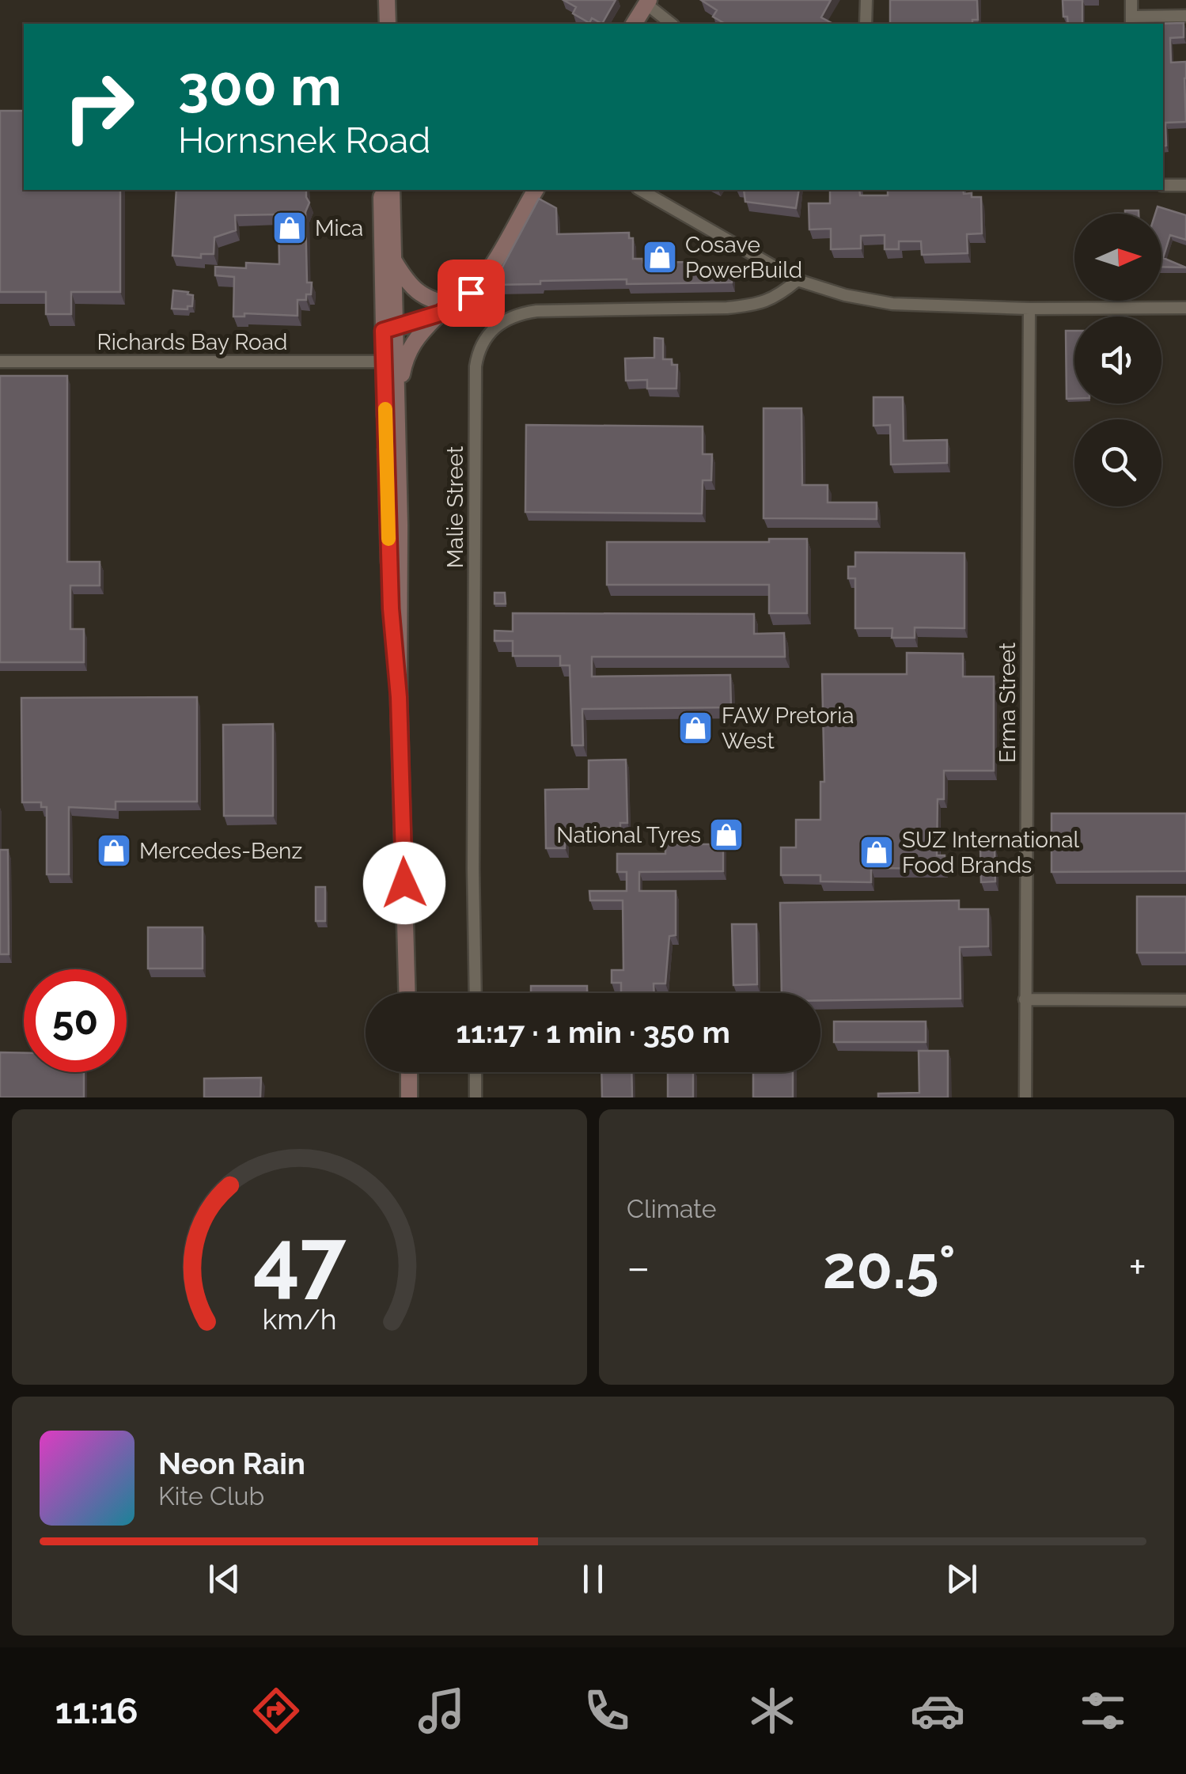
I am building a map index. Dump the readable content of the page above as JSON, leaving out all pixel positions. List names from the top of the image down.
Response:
{
  "streets": {
    "street": ["Richards Bay Road", "Malie Street", "Erma Street"]
  },
  "places": {
    "shop": [
      "Mica",
      "Cosave PowerBuild",
      "FAW Pretoria West",
      "National Tyres",
      "Mercedes-Benz",
      "SUZ International Food Brands"
    ]
  },
  "north": "right",
  "page": {
    "turn": ["300 m", "Hornsnek Road"],
    "limit": "50",
    "trip": "11:17 · 1 min · 350 m",
    "tile": "Climate",
    "heat": ["−", "20.5°", "+"],
    "song": ["Neon Rain", "Kite Club"],
    "tabs": "11:16",
    "gauge": ["47", "km/h"]
  }
}
